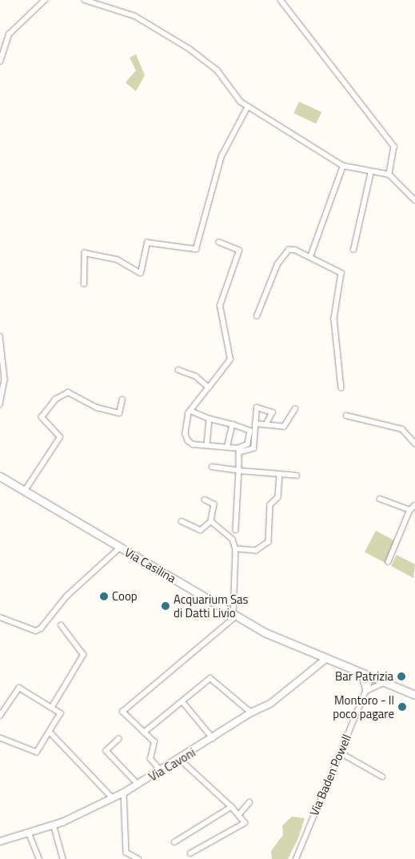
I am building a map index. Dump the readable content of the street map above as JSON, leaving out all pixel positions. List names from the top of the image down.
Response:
{
  "streets": {
    "main road": ["Via Casilina"],
    "street": ["Via Cavoni", "Via Baden Powell"]
  },
  "crossings": [
    ["Via Casilina", "Via Cavoni"],
    ["Via Casilina", "Via Baden Powell"]
  ],
  "places": [
    "Coop",
    "Acquarium Sas di Datti Livio",
    "Bar Patrizia",
    "Montoro - Il poco pagare"
  ]
}
